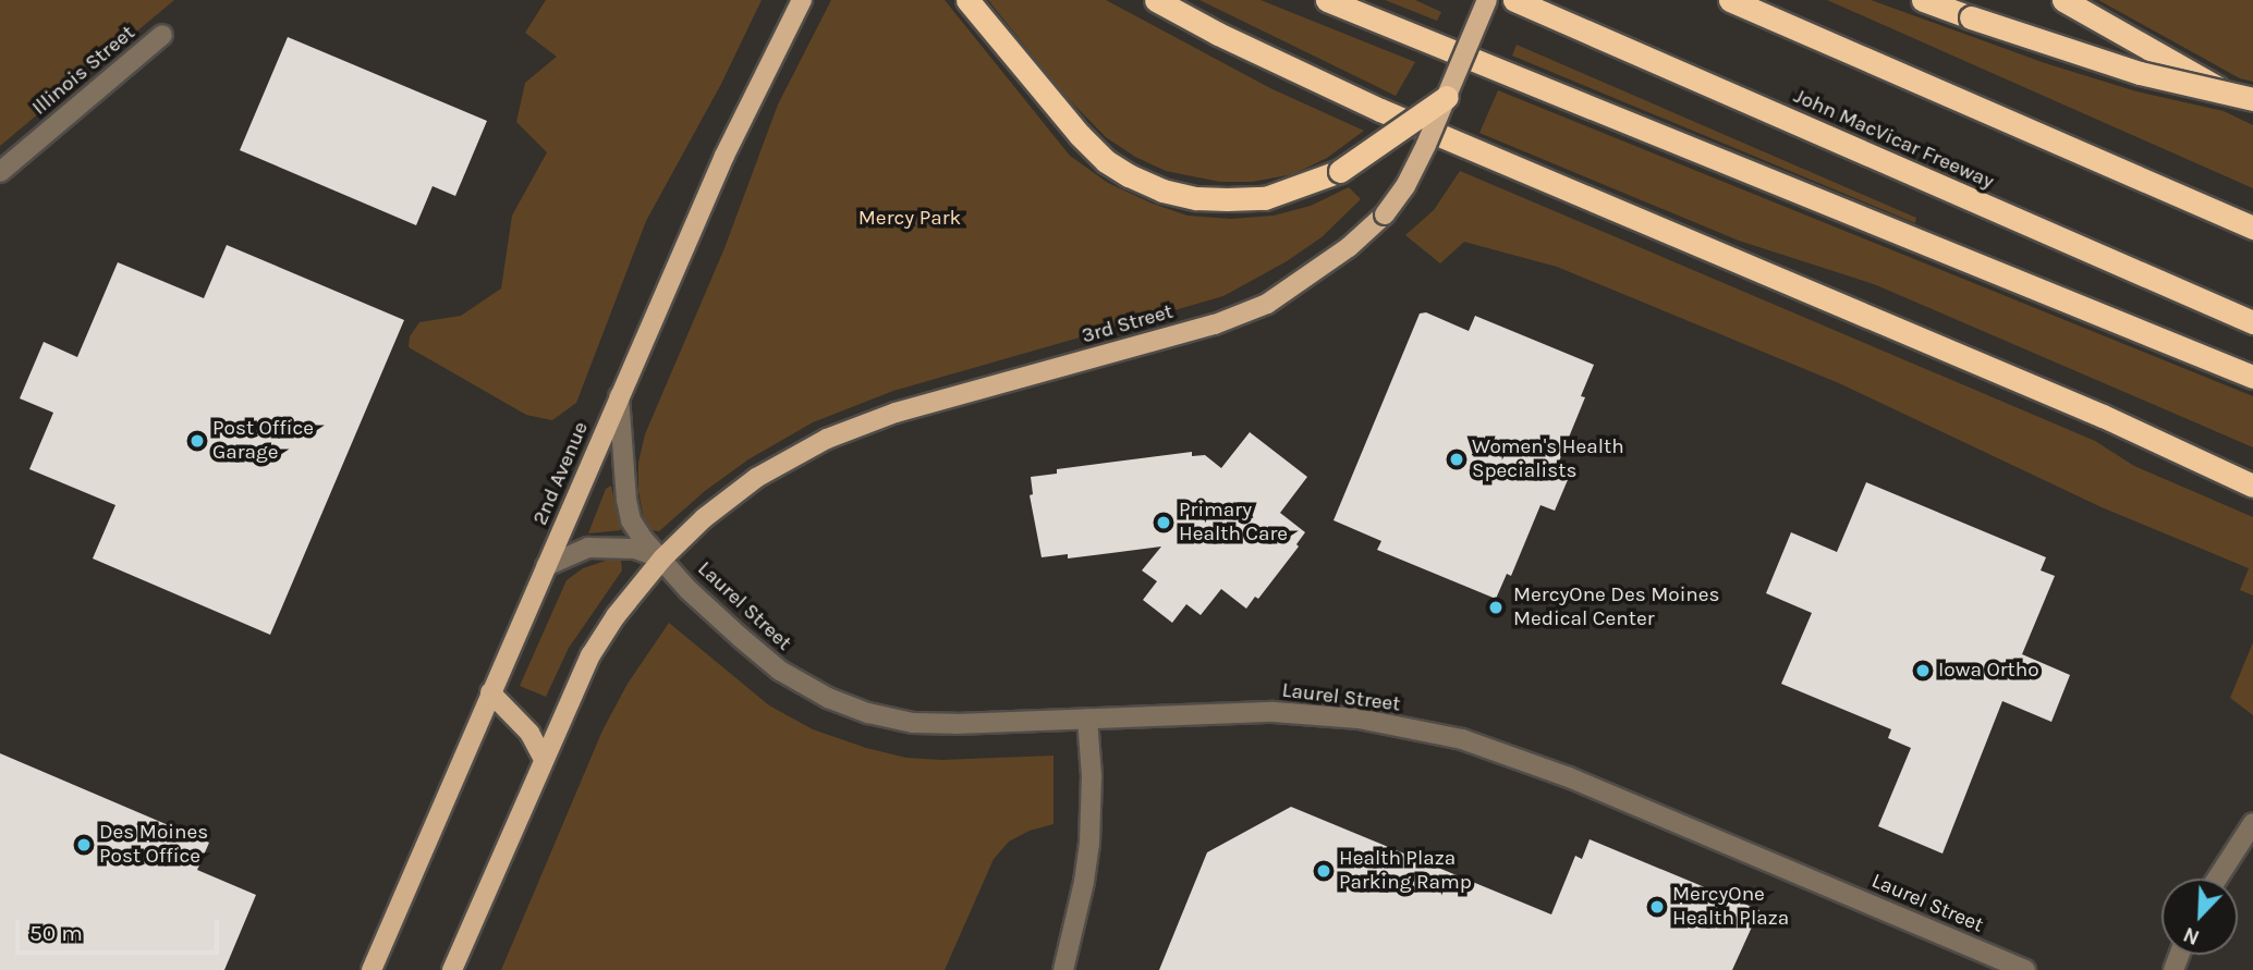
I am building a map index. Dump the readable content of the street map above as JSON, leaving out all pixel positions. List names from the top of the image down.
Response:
{
  "streets": {
    "highway": ["John MacVicar Freeway"],
    "main road": ["3rd Street", "2nd Avenue"],
    "street": ["Illinois Street", "Laurel Street"]
  },
  "crossings": [
    ["3rd Street", "Laurel Street"],
    ["2nd Avenue", "Laurel Street"]
  ],
  "parks": ["Mercy Park"],
  "places": [
    "Post Office Garage",
    "Women's Health Specialists",
    "Primary Health Care",
    "MercyOne Des Moines Medical Center",
    "Iowa Ortho",
    "Des Moines Post Office",
    "Health Plaza Parking Ramp",
    "MercyOne Health Plaza"
  ],
  "scale_bar": "50 m",
  "north": "bottom left"
}
